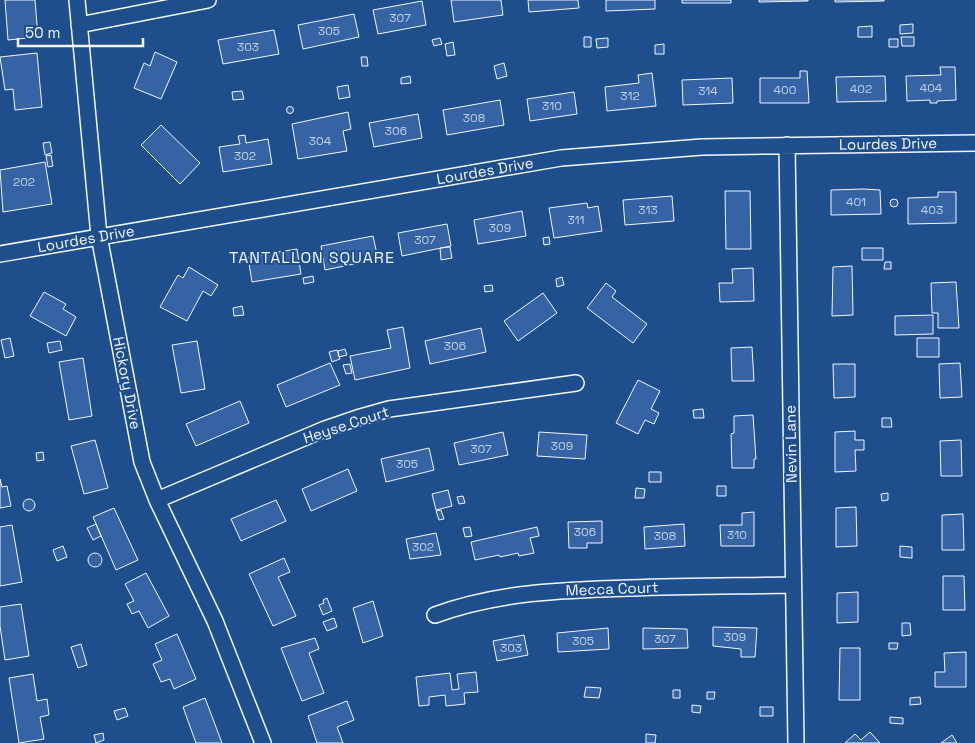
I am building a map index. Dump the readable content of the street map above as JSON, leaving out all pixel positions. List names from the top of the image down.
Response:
{
  "streets": {
    "street": [
      "Lourdes Drive",
      "Hickory Drive",
      "Heyse Court",
      "Nevin Lane",
      "Mecca Court"
    ]
  },
  "crossings": [
    ["Lourdes Drive", "Hickory Drive"],
    ["Lourdes Drive", "Nevin Lane"],
    ["Hickory Drive", "Heyse Court"],
    ["Nevin Lane", "Mecca Court"]
  ],
  "districts": ["TANTALLON SQUARE"],
  "house_numbers": [
    "307",
    "305",
    "303",
    "404",
    "402",
    "400",
    "314",
    "312",
    "310",
    "308",
    "306",
    "304",
    "302",
    "202",
    "401",
    "313",
    "403",
    "311",
    "309",
    "307",
    "306",
    "309",
    "307",
    "305",
    "306",
    "310",
    "308",
    "302",
    "309",
    "307",
    "305",
    "303"
  ],
  "scale_bar": "50 m"
}
